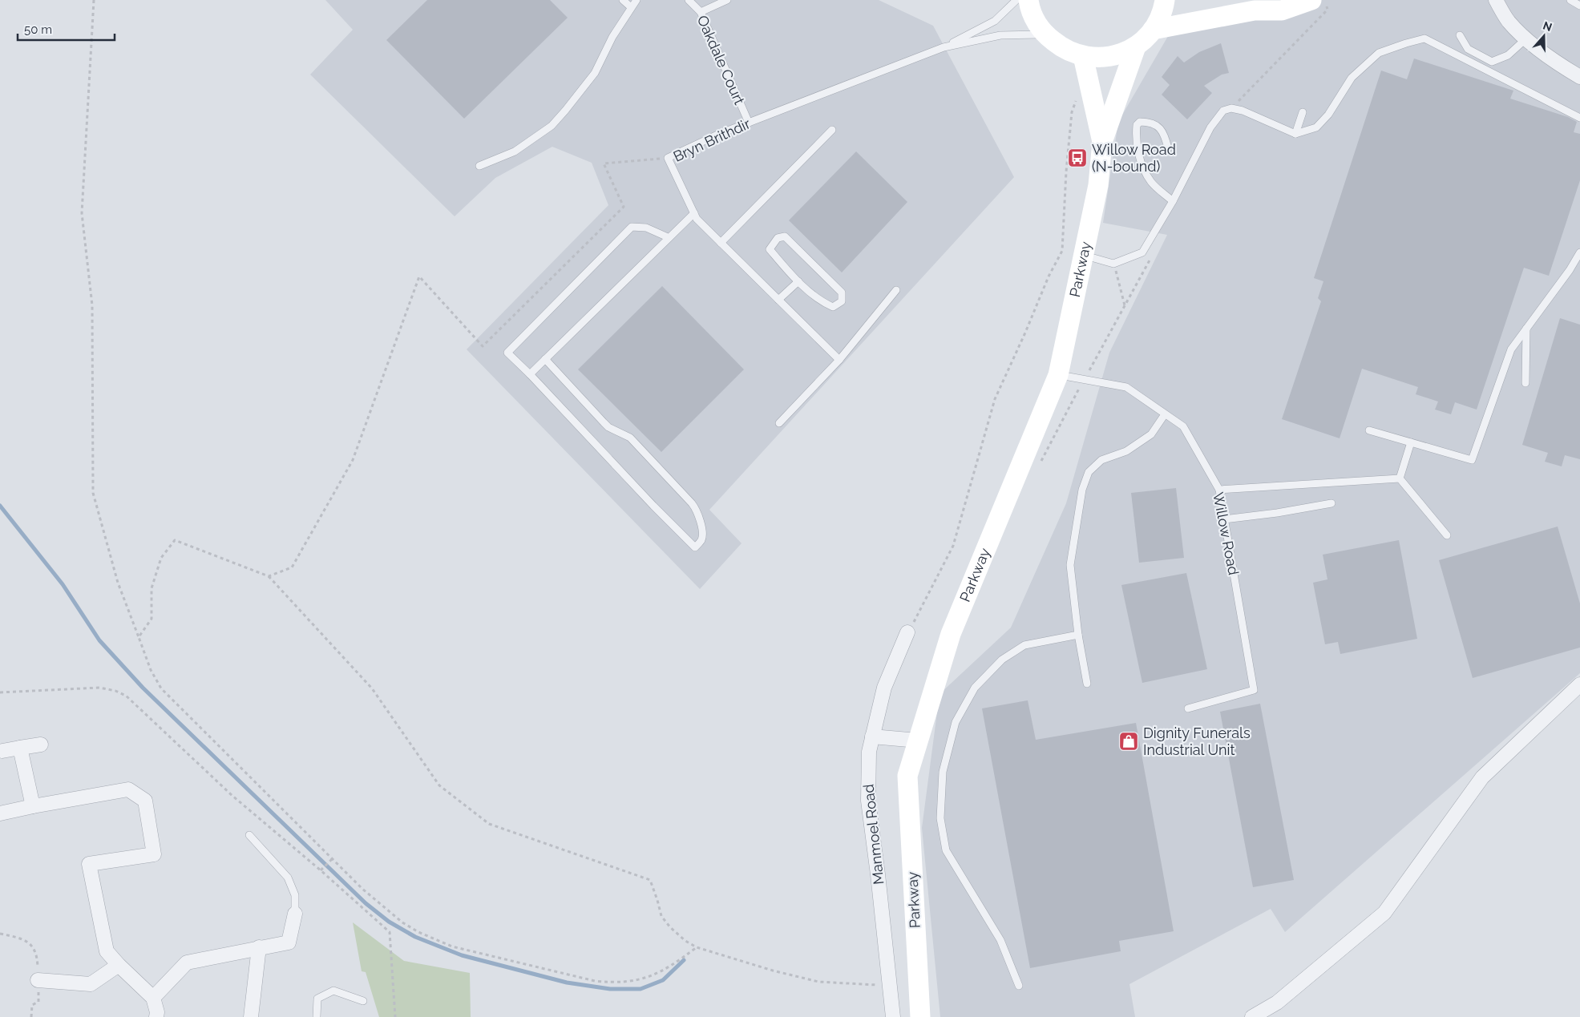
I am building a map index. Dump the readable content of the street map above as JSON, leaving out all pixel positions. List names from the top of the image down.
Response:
{
  "streets": {
    "main road": ["Parkway"],
    "street": ["Manmoel Road"],
    "lane": ["Oakdale Court", "Bryn Brithdir", "Willow Road"]
  },
  "crossings": [
    ["Oakdale Court", "Bryn Brithdir"],
    ["Parkway", "Willow Road"]
  ],
  "places": {
    "bus stop": ["Willow Road (N-bound)"],
    "shop": ["Dignity Funerals Industrial Unit"]
  },
  "scale_bar": "50 m",
  "north": "top"
}
